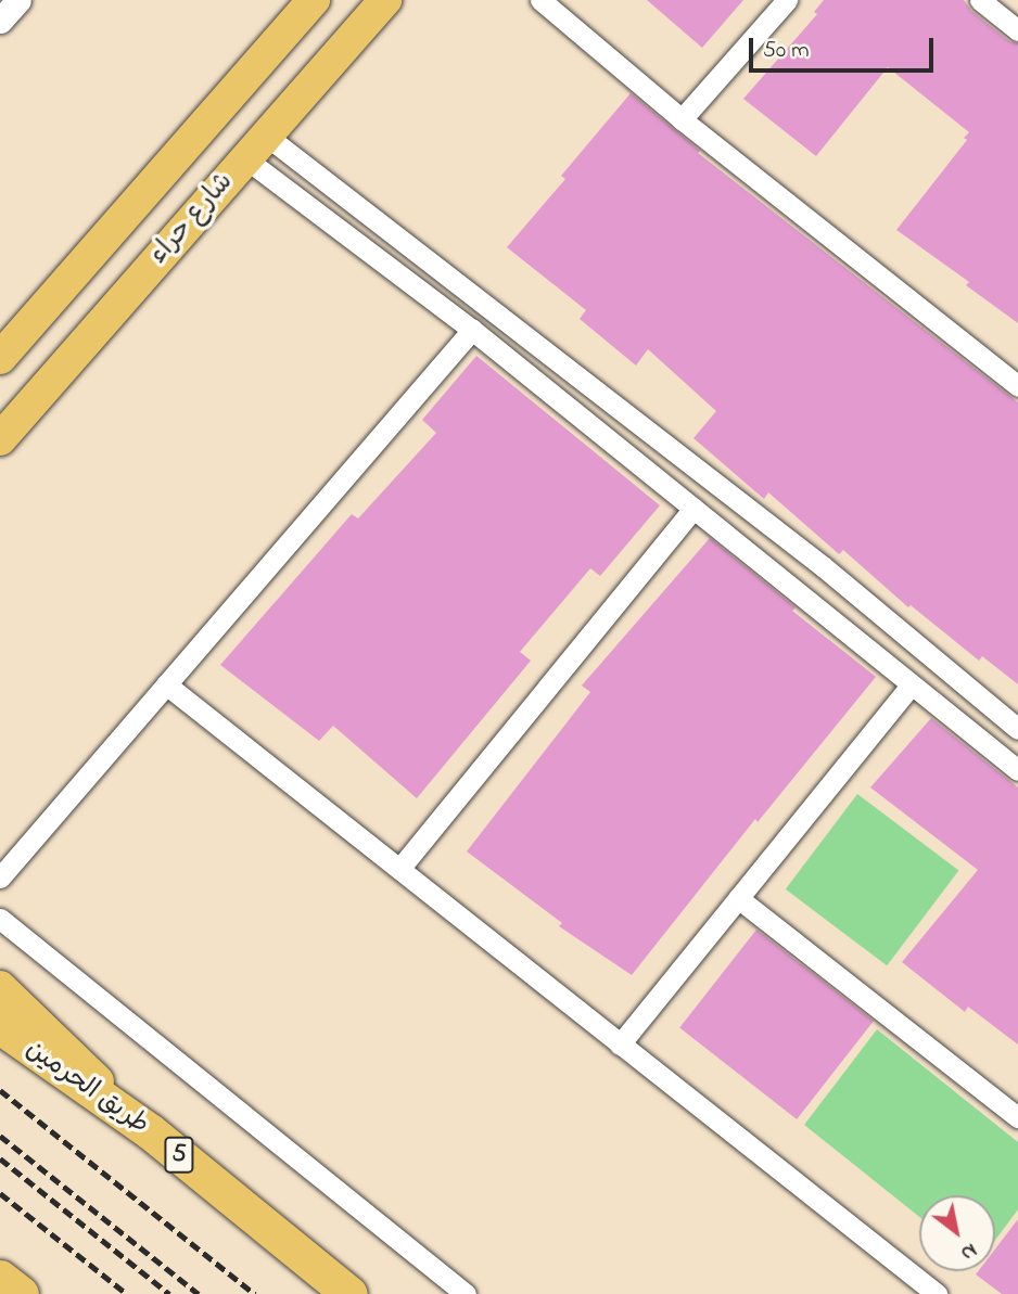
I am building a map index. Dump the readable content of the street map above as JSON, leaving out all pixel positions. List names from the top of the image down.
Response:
{
  "streets": {
    "highway": ["طريق الحرمين", "5"],
    "main road": ["شارع حراء"]
  },
  "scale_bar": "50 m",
  "north": "bottom right"
}
